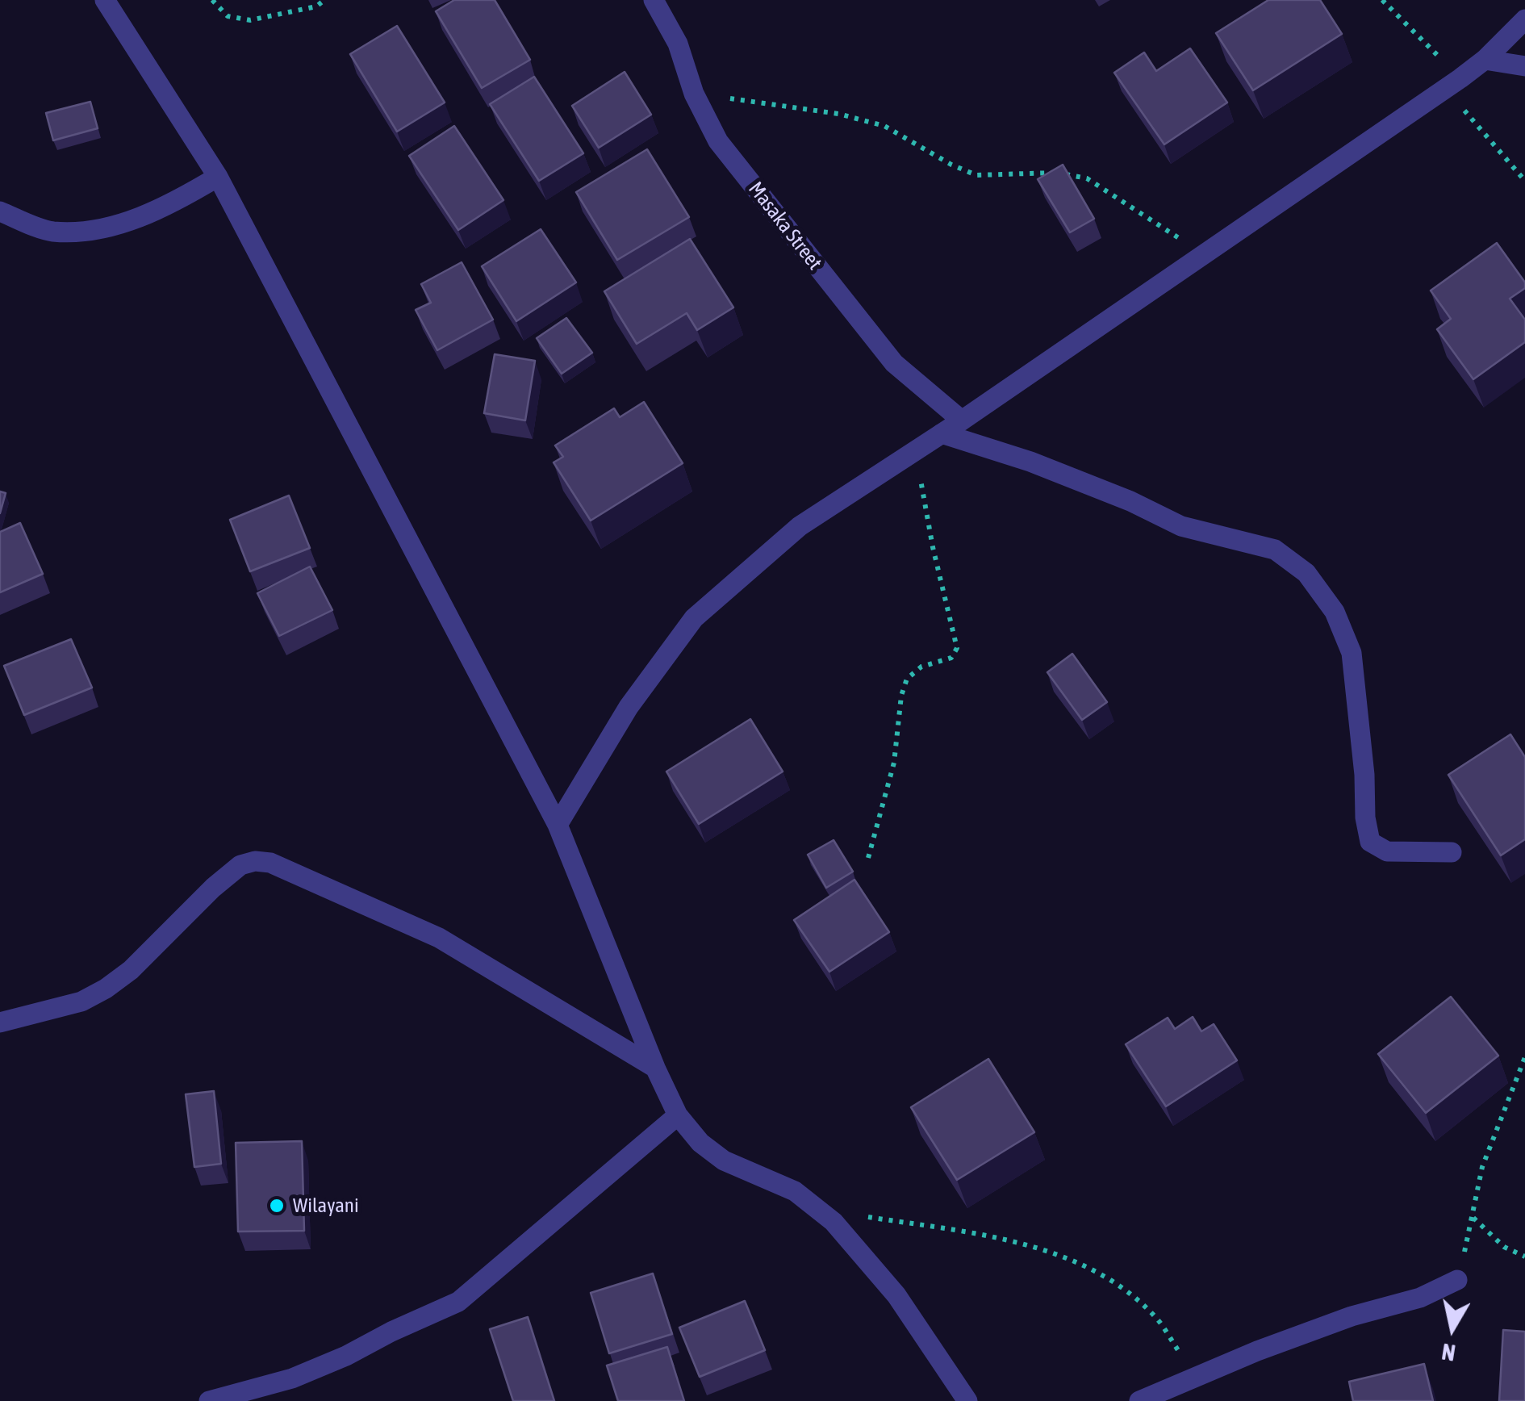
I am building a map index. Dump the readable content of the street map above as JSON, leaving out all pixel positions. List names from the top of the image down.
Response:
{
  "streets": {
    "street": ["Masaka Street"]
  },
  "places": ["Wilayani"],
  "north": "bottom"
}
